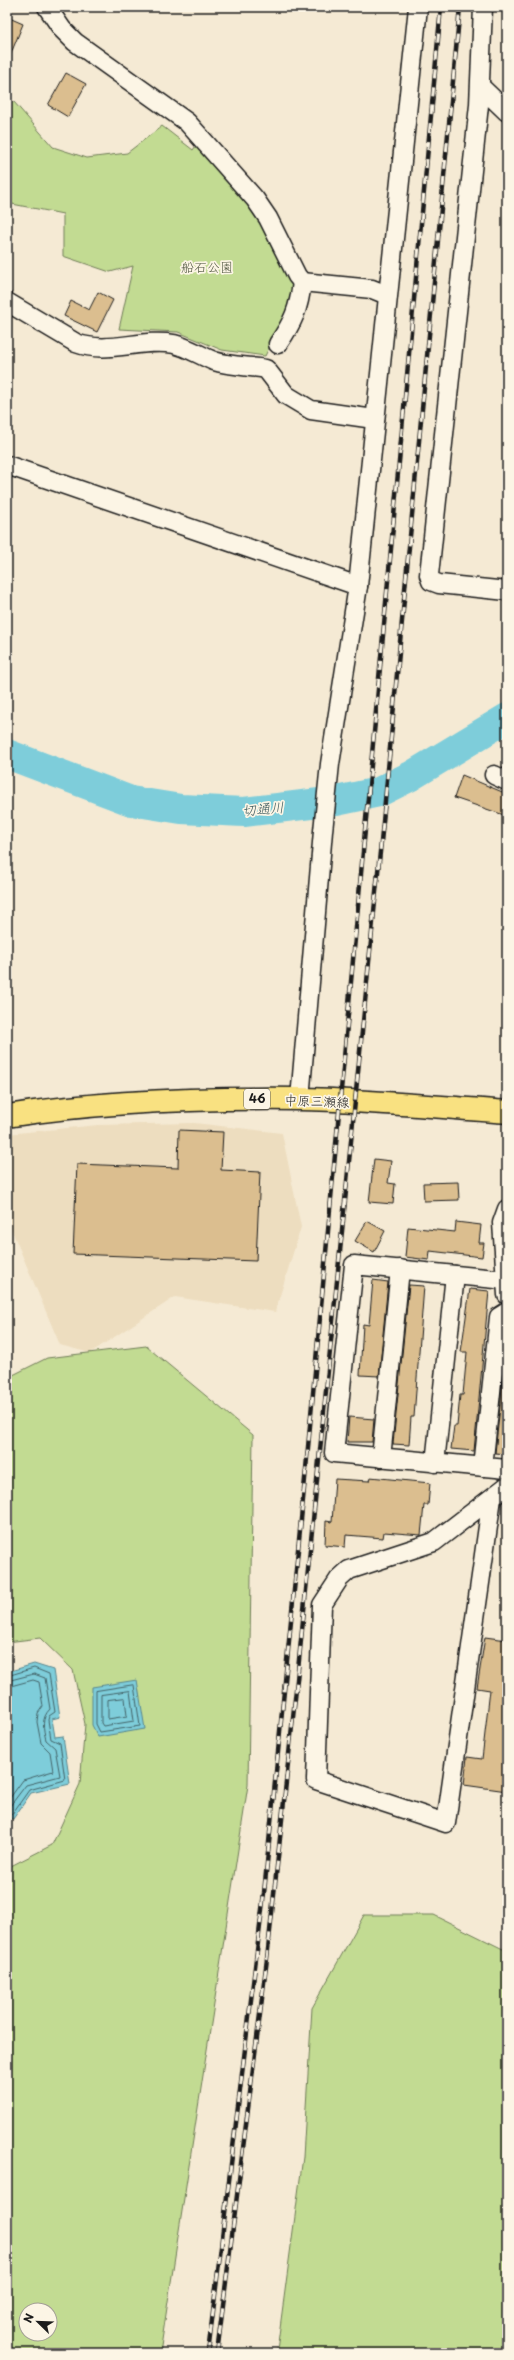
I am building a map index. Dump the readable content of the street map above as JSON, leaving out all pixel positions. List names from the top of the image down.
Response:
{
  "streets": {
    "main road": ["46", "中原三瀬線"]
  },
  "water": ["切通川"],
  "parks": ["船石公園"],
  "north": "top left"
}
